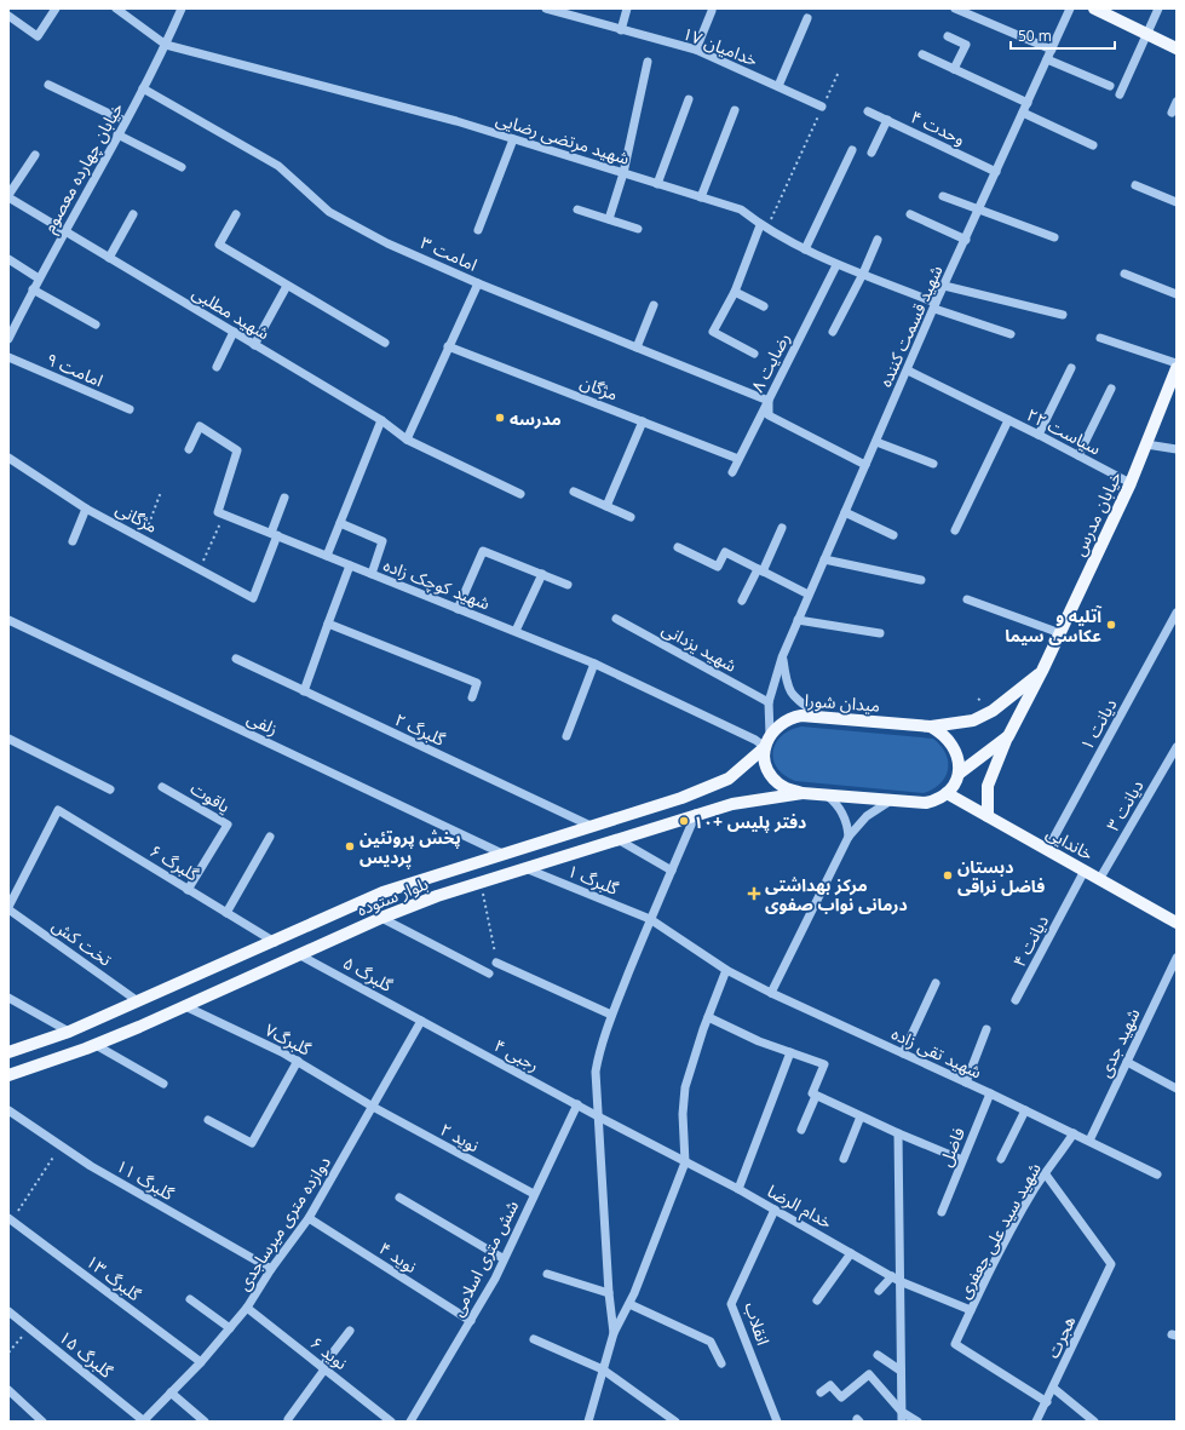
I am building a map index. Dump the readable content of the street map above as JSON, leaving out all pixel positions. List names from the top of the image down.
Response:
{
  "streets": {
    "main road": [
      "خیابان مدرس",
      "میدان شورا",
      "خاندایی",
      "بلوار ستوده"
    ],
    "street": [
      "خدامیان ۱۷",
      "وحدت ۴",
      "شهید مرتضی رضایی",
      "خیابان چهارده معصوم",
      "امامت ۳",
      "شهید مطلبی",
      "شهید قسمت کننده",
      "رضایت ۸",
      "امامت ۹",
      "مژگان",
      "سیاست ۲۲",
      "مژگانی",
      "شهید کوچک زاده",
      "شهید یزدانی",
      "زلفی",
      "دیانت ۱",
      "گلبرگ ۲",
      "یاقوت",
      "دیانت ۳",
      "گلبرگ ۶",
      "گلبرگ ۱",
      "دیانت ۴",
      "تخت کش",
      "گلبرگ ۵",
      "گلبرگ۷",
      "شهید جدی",
      "شهید تقی زاده",
      "رجبی ۴",
      "نوید ۲",
      "فاضل",
      "گلبرگ ۱۱",
      "خدام الرضا",
      "دوازده متری میرساجدی",
      "شهید سید علی جعفری",
      "نوید ۴",
      "شش متری اسلامی",
      "گلبرگ ۱۳",
      "انقلاب",
      "هجرت",
      "نوید ۶",
      "گلبرگ ۱۵"
    ]
  },
  "crossings": [
    ["وحدت ۴", "شهید قسمت کننده"],
    ["شهید مرتضی رضایی", "خیابان چهارده معصوم"],
    ["شهید مرتضی رضایی", "شهید قسمت کننده"],
    ["شهید مرتضی رضایی", "رضایت ۸"],
    ["خیابان چهارده معصوم", "امامت ۳"],
    ["خیابان چهارده معصوم", "شهید مطلبی"],
    ["امامت ۳", "رضایت ۸"],
    ["شهید قسمت کننده", "سیاست ۲۲"],
    ["شهید قسمت کننده", "شهید کوچک زاده"],
    ["شهید قسمت کننده", "شهید یزدانی"],
    ["شهید قسمت کننده", "میدان شورا"],
    ["شهید قسمت کننده", "بلوار ستوده"],
    ["رضایت ۸", "مژگان"],
    ["سیاست ۲۲", "خیابان مدرس"],
    ["خیابان مدرس", "میدان شورا"],
    ["خیابان مدرس", "خاندایی"],
    ["مژگانی", "شهید کوچک زاده"],
    ["شهید کوچک زاده", "میدان شورا"],
    ["شهید کوچک زاده", "بلوار ستوده"],
    ["میدان شورا", "بلوار ستوده"],
    ["زلفی", "بلوار ستوده"],
    ["دیانت ۱", "خاندایی"],
    ["گلبرگ ۲", "بلوار ستوده"],
    ["یاقوت", "گلبرگ ۶"],
    ["دیانت ۳", "خاندایی"],
    ["خاندایی", "دیانت ۴"],
    ["گلبرگ ۶", "بلوار ستوده"],
    ["گلبرگ ۶", "تخت کش"],
    ["گلبرگ ۱", "بلوار ستوده"],
    ["گلبرگ ۱", "شهید تقی زاده"],
    ["بلوار ستوده", "تخت کش"],
    ["بلوار ستوده", "گلبرگ ۵"],
    ["بلوار ستوده", "گلبرگ۷"],
    ["گلبرگ ۵", "رجبی ۴"],
    ["گلبرگ ۵", "دوازده متری میرساجدی"],
    ["گلبرگ۷", "نوید ۲"],
    ["گلبرگ۷", "دوازده متری میرساجدی"],
    ["شهید جدی", "شهید تقی زاده"],
    ["شهید تقی زاده", "فاضل"],
    ["شهید تقی زاده", "شهید سید علی جعفری"],
    ["رجبی ۴", "خدام الرضا"],
    ["رجبی ۴", "دوازده متری میرساجدی"],
    ["رجبی ۴", "شش متری اسلامی"],
    ["نوید ۲", "دوازده متری میرساجدی"],
    ["نوید ۲", "شش متری اسلامی"],
    ["گلبرگ ۱۱", "دوازده متری میرساجدی"],
    ["خدام الرضا", "شهید سید علی جعفری"],
    ["خدام الرضا", "انقلاب"],
    ["دوازده متری میرساجدی", "نوید ۴"],
    ["دوازده متری میرساجدی", "گلبرگ ۱۳"],
    ["دوازده متری میرساجدی", "نوید ۶"],
    ["دوازده متری میرساجدی", "گلبرگ ۱۵"],
    ["شهید سید علی جعفری", "هجرت"],
    ["نوید ۴", "شش متری اسلامی"]
  ],
  "places": {
    "other": [
      "مدرسه",
      "آتلیه و عکاسی سیما",
      "دفتر پلیس +۱۰",
      "پخش پروتئین پردیس",
      "دبستان فاضل نراقی"
    ],
    "health": ["مرکز بهداشتی درمانی نواب صفوی"]
  },
  "scale_bar": "50 m"
}
